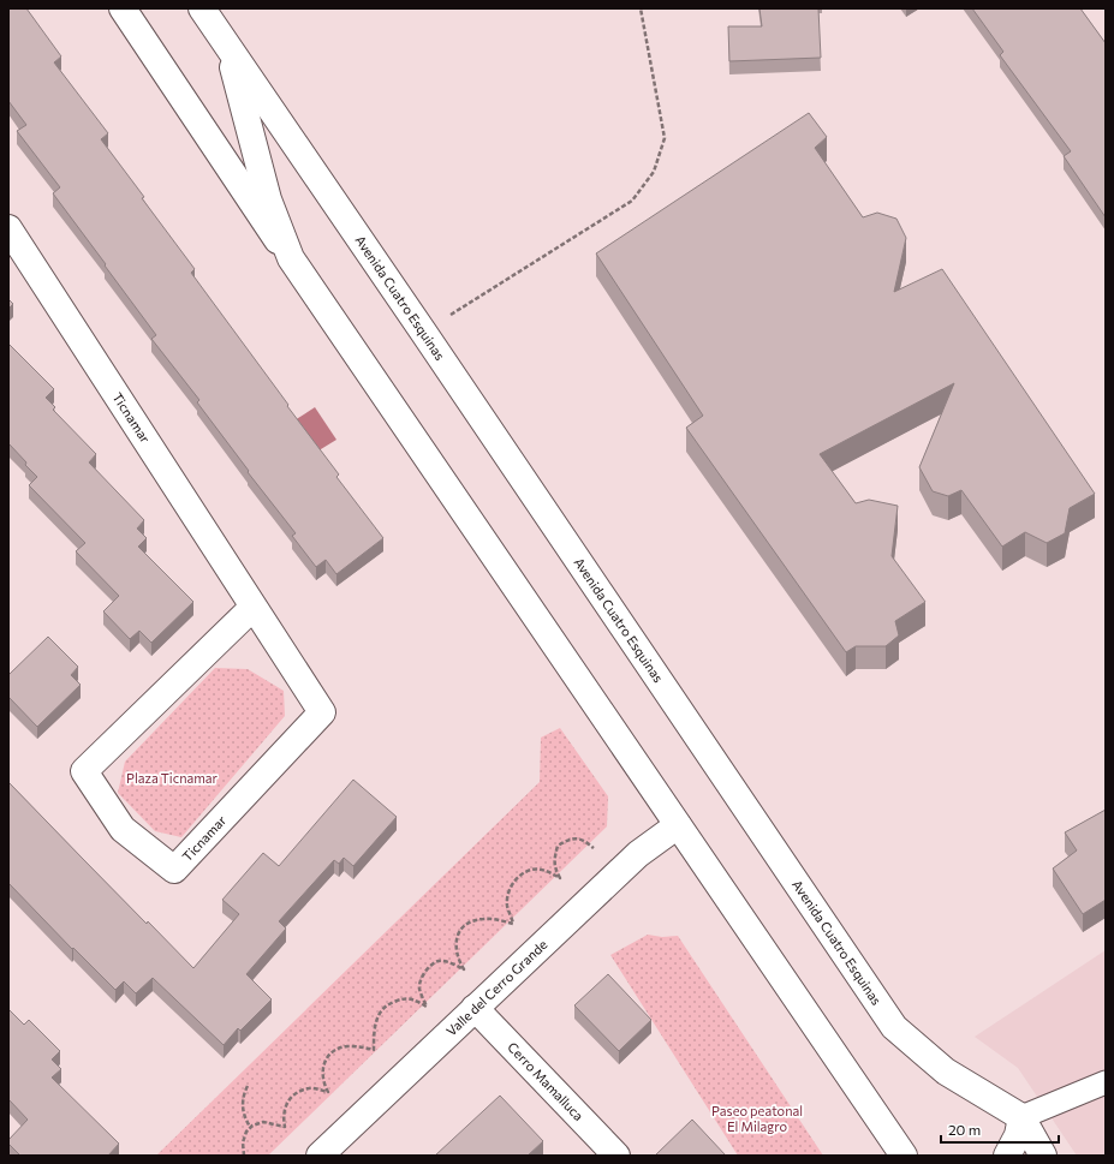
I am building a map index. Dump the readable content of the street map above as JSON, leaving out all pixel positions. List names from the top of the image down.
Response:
{
  "streets": {
    "main road": [
      "Avenida Cuatro Esquinas",
      "Ticnamar",
      "Valle del Cerro Grande",
      "Cerro Mamalluca"
    ]
  },
  "crossings": [
    ["Avenida Cuatro Esquinas", "Valle del Cerro Grande"],
    ["Valle del Cerro Grande", "Cerro Mamalluca"]
  ],
  "parks": ["Plaza Ticnamar", "Paseo peatonal El Milagro"],
  "scale_bar": "20 m"
}
